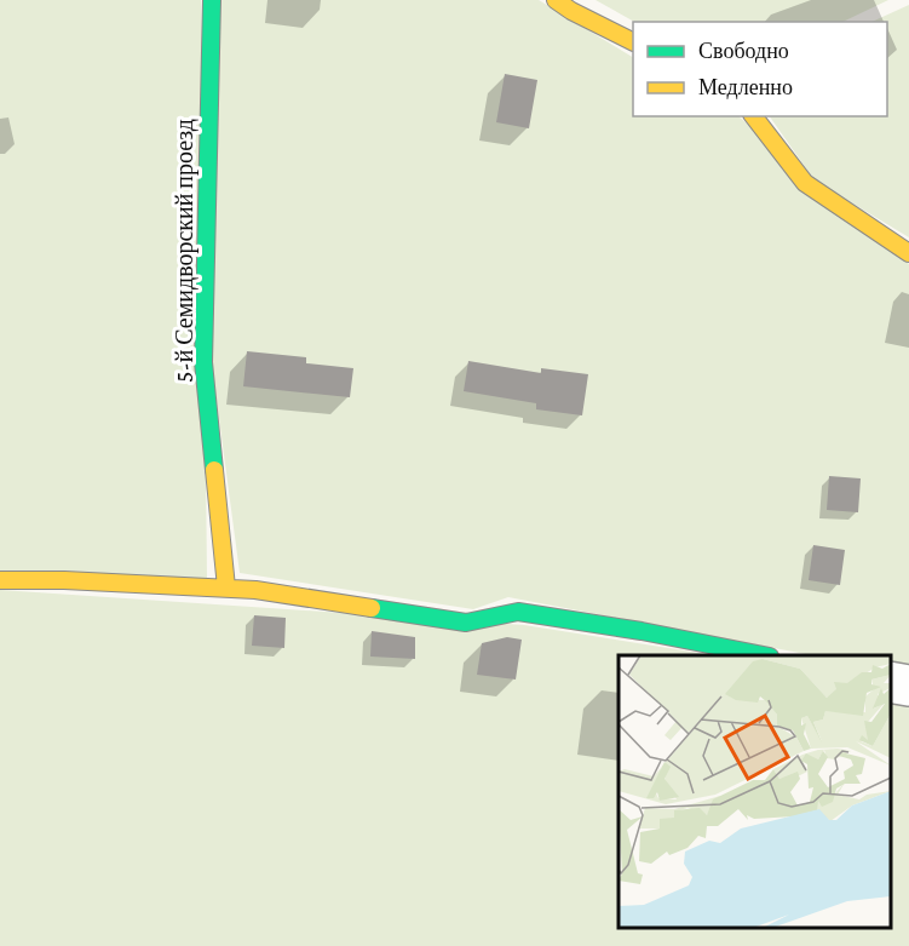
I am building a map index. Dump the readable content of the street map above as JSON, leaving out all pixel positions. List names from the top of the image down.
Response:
{
  "streets": {
    "street": ["5-й Семидворский проезд"]
  },
  "legend": ["Свободно", "Медленно"]
}
